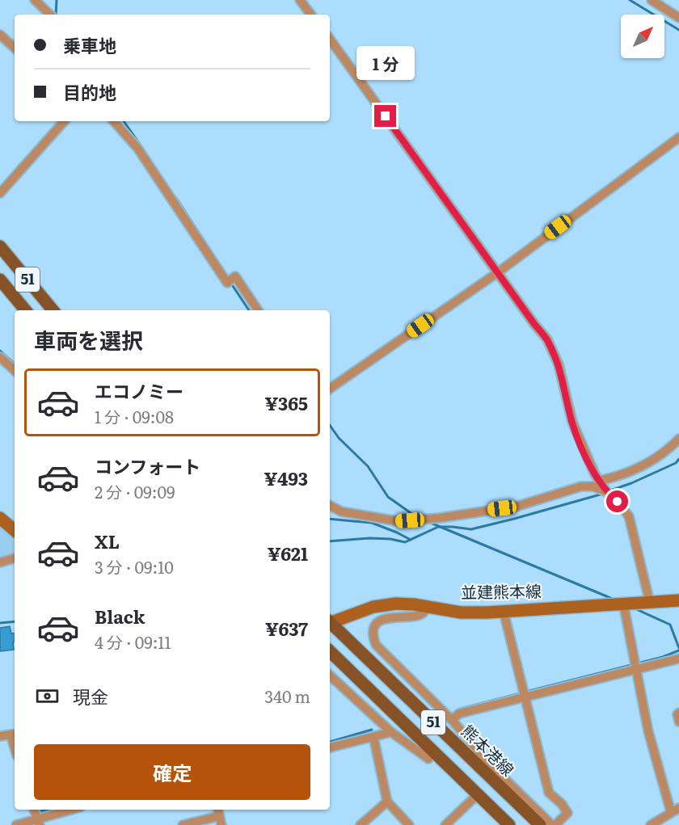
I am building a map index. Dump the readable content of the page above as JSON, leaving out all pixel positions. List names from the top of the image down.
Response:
{
  "streets": {
    "main road": ["51", "並建熊本線", "熊本港線"]
  },
  "north": "top right",
  "page": {
    "banner": ["乗車地", "目的地"],
    "bubble": "1 分",
    "heading": "車両を選択",
    "list": [
      {
        "name": "エコノミー",
        "note": "1 分 · 09:08",
        "value": "¥365"
      },
      {
        "name": "コンフォート",
        "note": "2 分 · 09:09",
        "value": "¥493"
      },
      {
        "name": "XL",
        "note": "3 分 · 09:10",
        "value": "¥621"
      },
      {
        "name": "Black",
        "note": "4 分 · 09:11",
        "value": "¥637"
      }
    ],
    "pay": ["現金", "340 m"],
    "buttons": "確定"
  }
}
